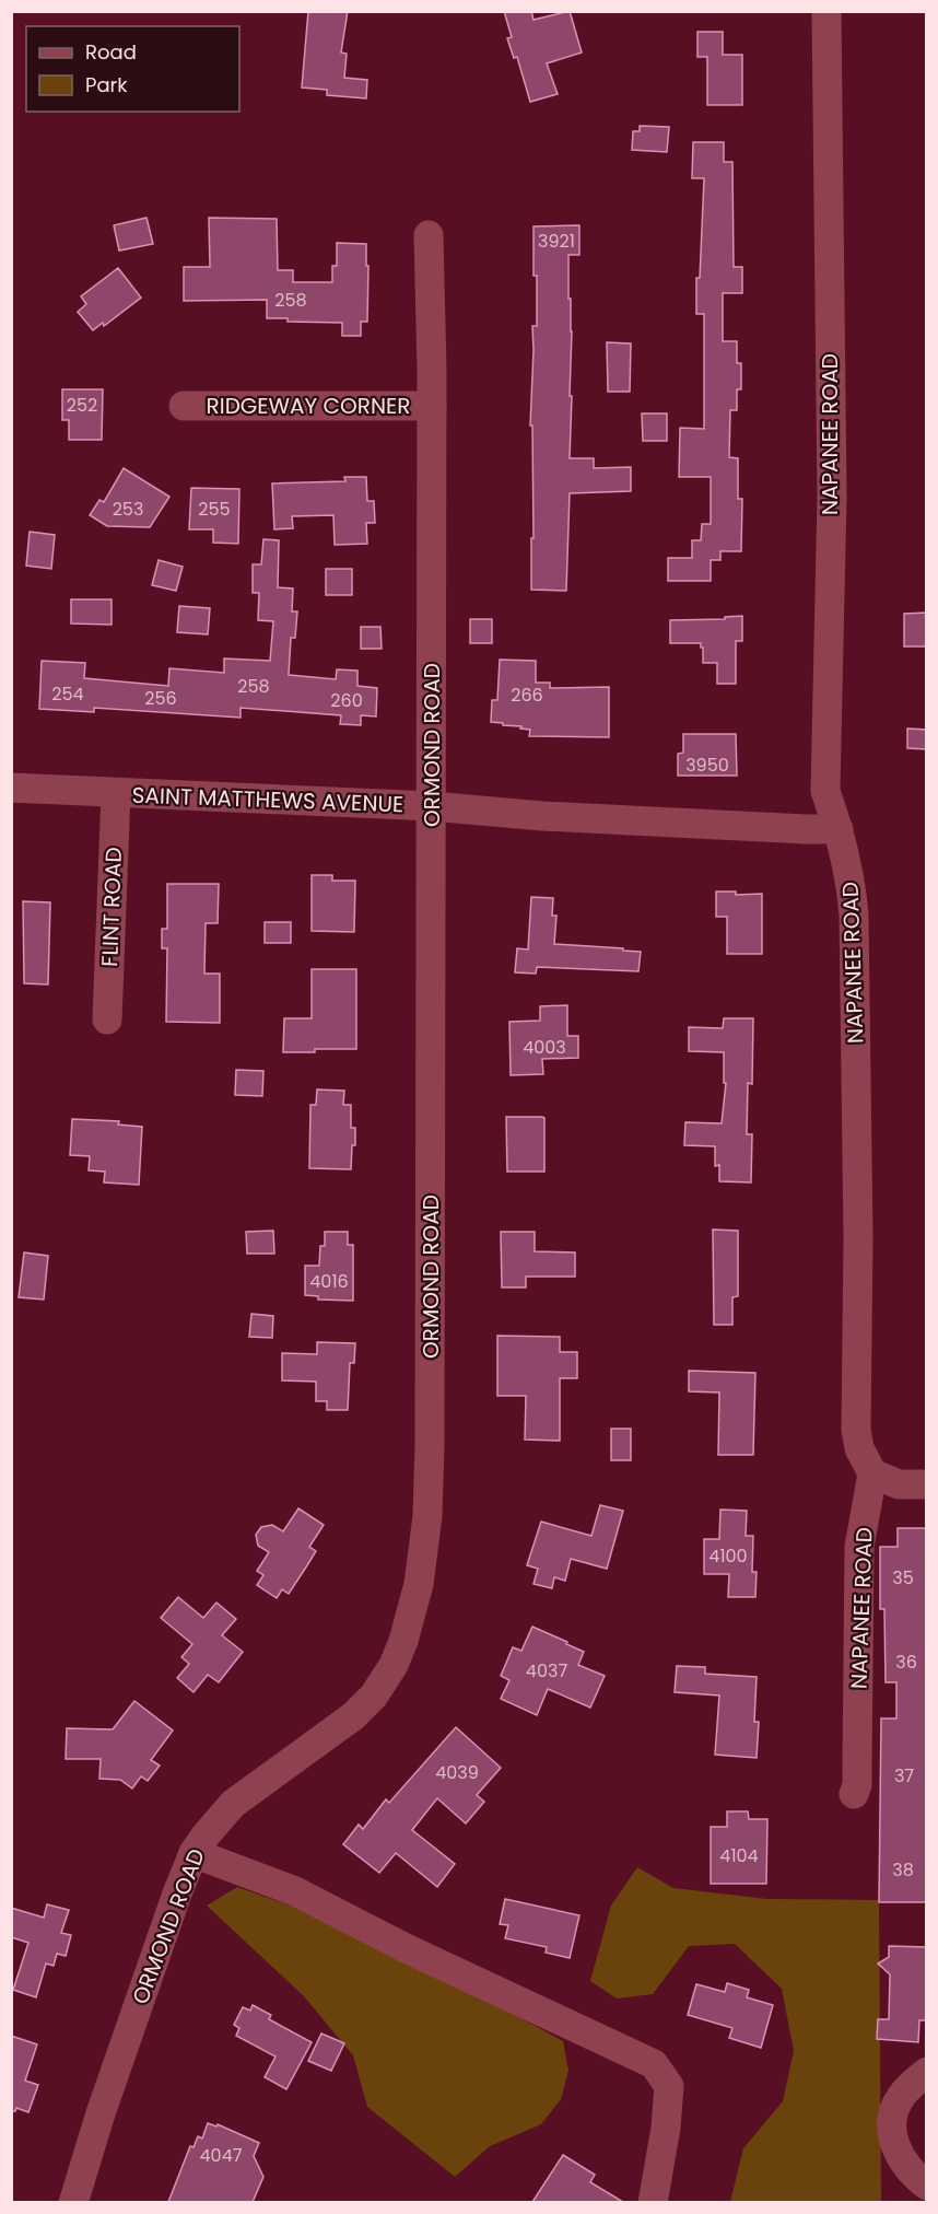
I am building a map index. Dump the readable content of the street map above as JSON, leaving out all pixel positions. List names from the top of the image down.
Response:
{
  "streets": {
    "street": [
      "RIDGEWAY CORNER",
      "NAPANEE ROAD",
      "ORMOND ROAD",
      "SAINT MATTHEWS AVENUE",
      "FLINT ROAD"
    ]
  },
  "crossings": [
    ["RIDGEWAY CORNER", "ORMOND ROAD"],
    ["NAPANEE ROAD", "SAINT MATTHEWS AVENUE"],
    ["ORMOND ROAD", "SAINT MATTHEWS AVENUE"],
    ["SAINT MATTHEWS AVENUE", "FLINT ROAD"]
  ],
  "house_numbers": [
    "3921",
    "258",
    "252",
    "253",
    "255",
    "258",
    "254",
    "266",
    "256",
    "260",
    "3950",
    "4003",
    "4016",
    "4100",
    "35",
    "36",
    "4037",
    "4039",
    "37",
    "4104",
    "38",
    "4047"
  ],
  "legend": ["Road", "Park"]
}
